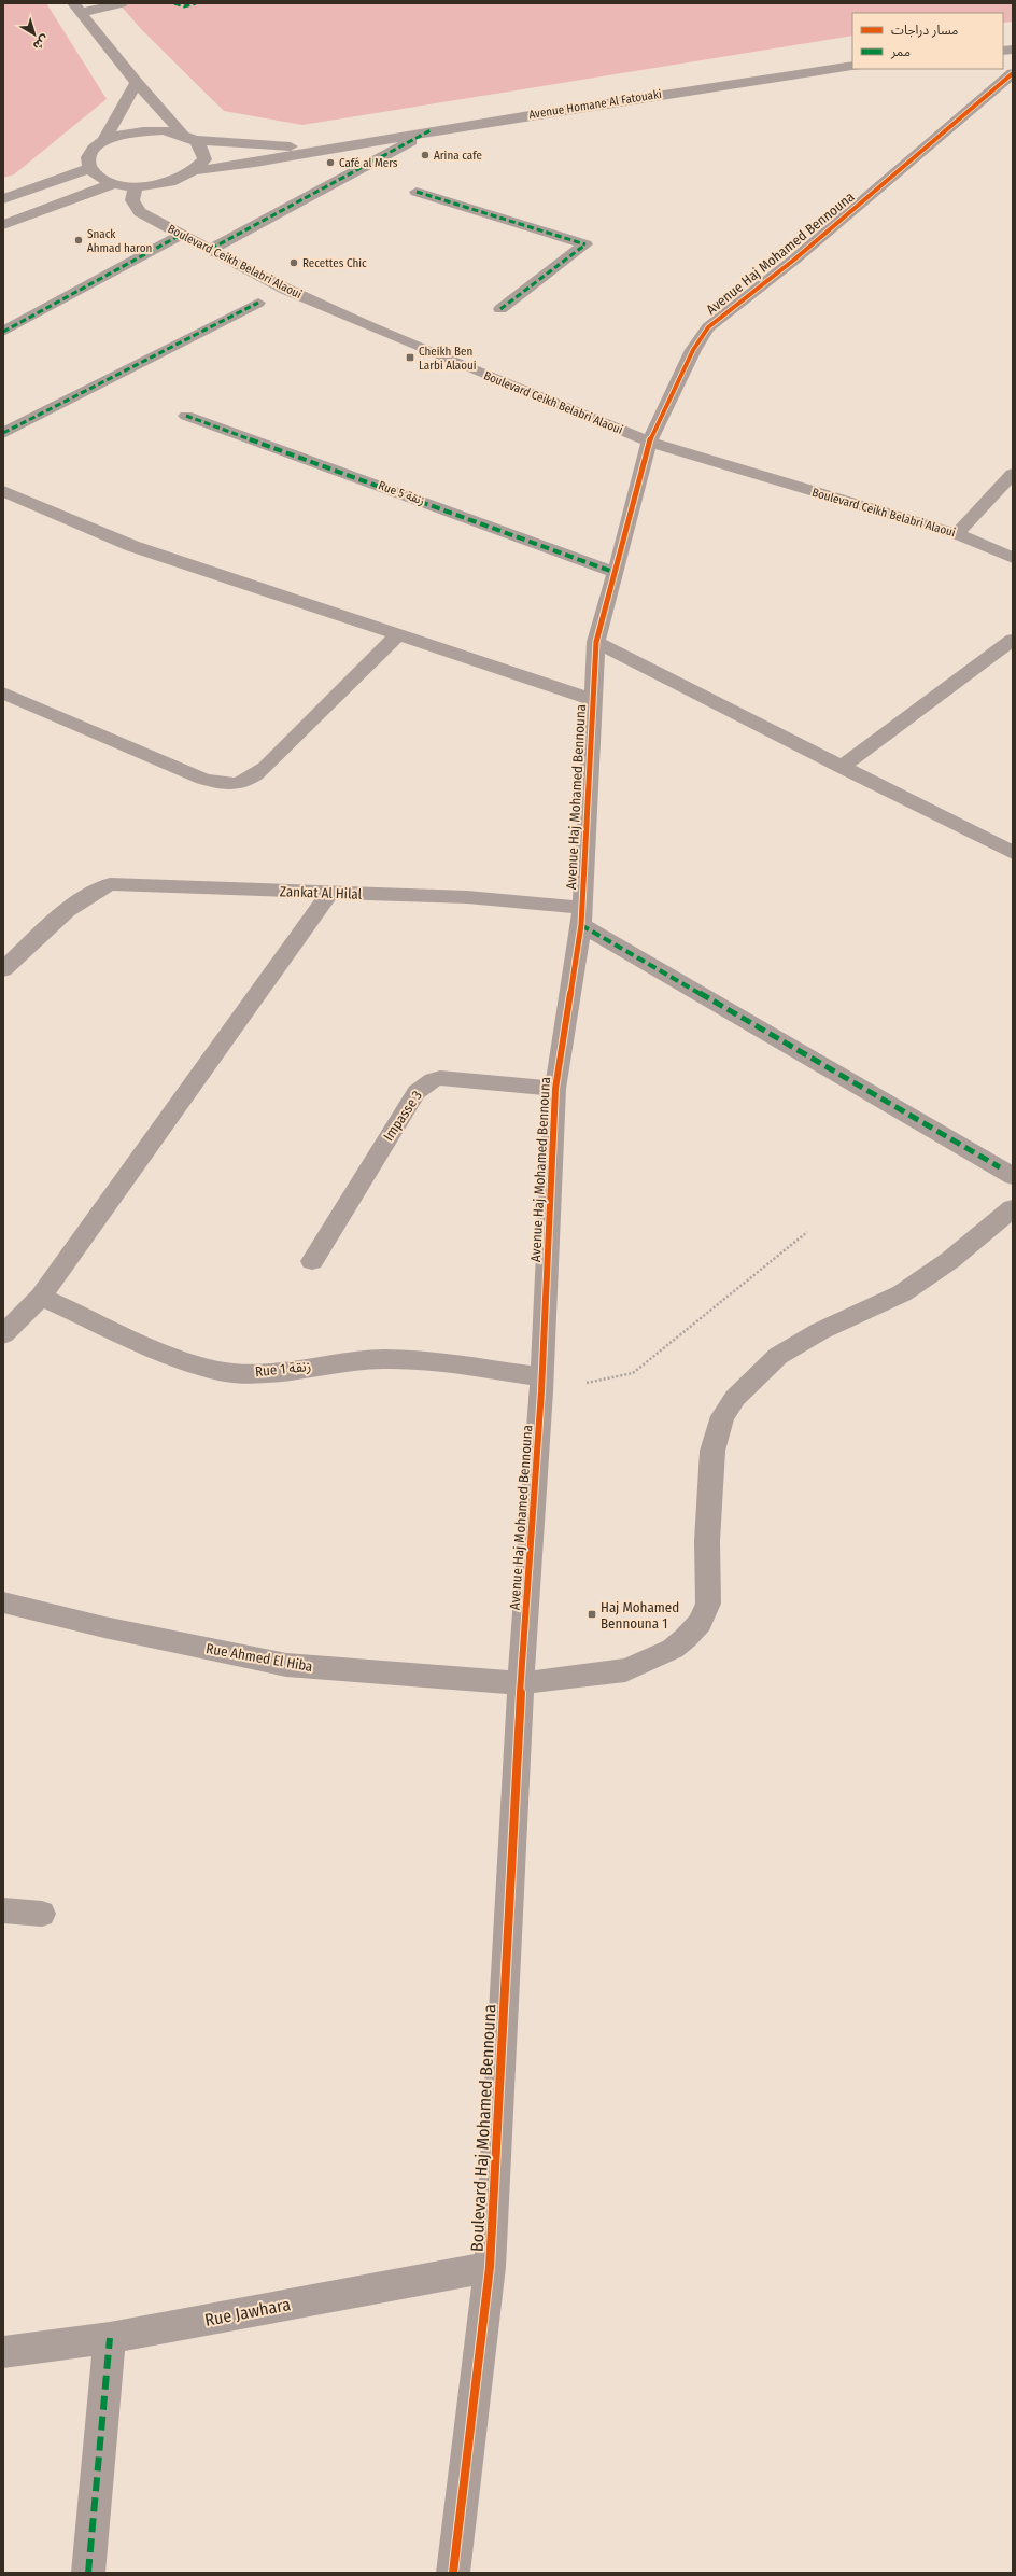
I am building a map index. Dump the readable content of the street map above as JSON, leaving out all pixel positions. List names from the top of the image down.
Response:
{
  "streets": {
    "street": [
      "Avenue Homane Al Fatouaki",
      "Avenue Haj Mohamed Bennouna",
      "Boulevard Ceikh Belabri Alaoui",
      "Rue 5 زنقة",
      "Zankat Al Hilal",
      "Impasse 3",
      "Rue 1 زنقة",
      "Rue Ahmed El Hiba",
      "Boulevard Haj Mohamed Bennouna",
      "Rue Jawhara"
    ]
  },
  "crossings": [
    ["Avenue Homane Al Fatouaki", "Boulevard Ceikh Belabri Alaoui"],
    ["Avenue Haj Mohamed Bennouna", "Boulevard Ceikh Belabri Alaoui"],
    ["Avenue Haj Mohamed Bennouna", "Rue 5 زنقة"],
    ["Avenue Haj Mohamed Bennouna", "Zankat Al Hilal"],
    ["Avenue Haj Mohamed Bennouna", "Impasse 3"],
    ["Avenue Haj Mohamed Bennouna", "Rue 1 زنقة"],
    ["Avenue Haj Mohamed Bennouna", "Rue Ahmed El Hiba"],
    ["Avenue Haj Mohamed Bennouna", "Boulevard Haj Mohamed Bennouna"],
    ["Rue Ahmed El Hiba", "Boulevard Haj Mohamed Bennouna"],
    ["Boulevard Haj Mohamed Bennouna", "Rue Jawhara"]
  ],
  "places": {
    "other": [
      "Arina cafe",
      "Café al Mers",
      "Snack Ahmad haron",
      "Recettes Chic"
    ],
    "transit": ["Cheikh Ben Larbi Alaoui", "Haj Mohamed Bennouna 1"]
  },
  "legend": ["مسار دراجات", "ممر"],
  "north": "bottom right"
}
